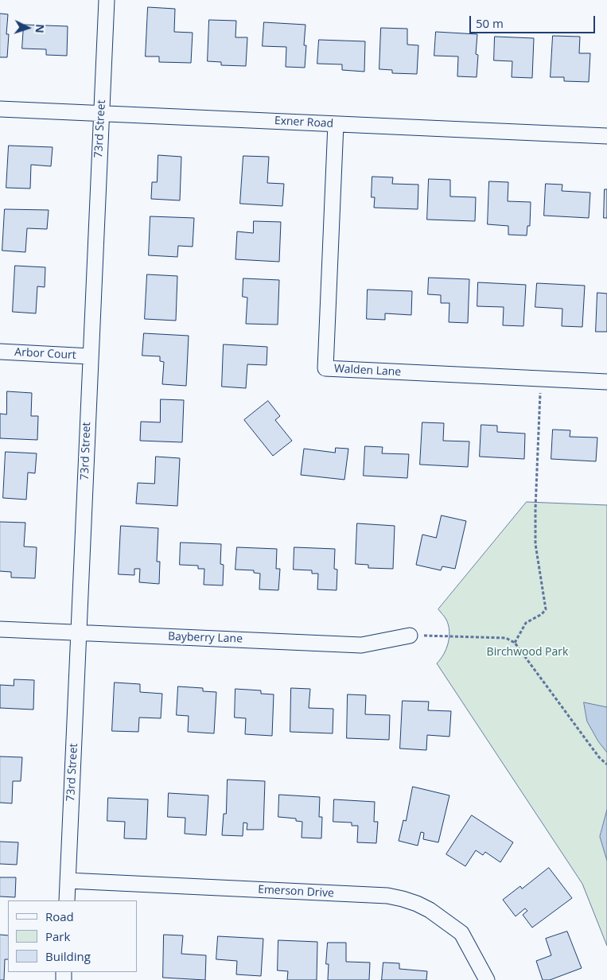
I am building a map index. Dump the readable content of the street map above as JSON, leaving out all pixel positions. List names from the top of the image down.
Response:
{
  "streets": {
    "street": [
      "Exner Road",
      "73rd Street",
      "Arbor Court",
      "Walden Lane",
      "Bayberry Lane",
      "Emerson Drive"
    ]
  },
  "crossings": [
    ["Exner Road", "73rd Street"],
    ["Exner Road", "Walden Lane"],
    ["73rd Street", "Arbor Court"],
    ["73rd Street", "Bayberry Lane"],
    ["73rd Street", "Emerson Drive"]
  ],
  "parks": ["Birchwood Park"],
  "legend": ["Road", "Park", "Building"],
  "scale_bar": "50 m",
  "north": "right"
}
